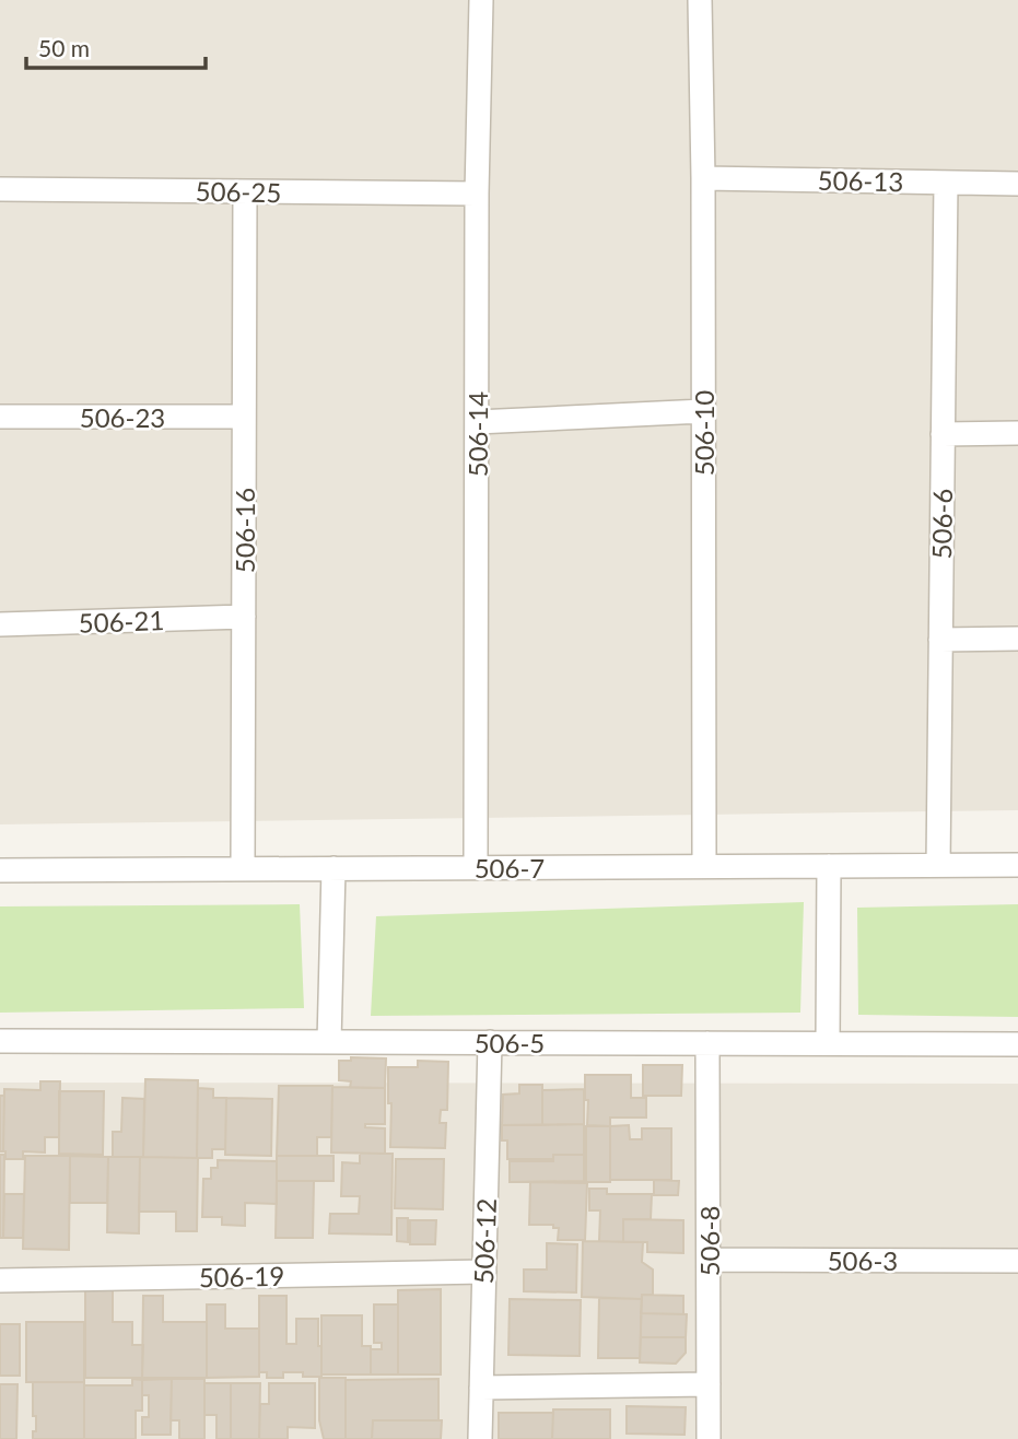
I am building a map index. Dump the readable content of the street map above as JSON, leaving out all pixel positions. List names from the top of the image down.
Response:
{
  "streets": {
    "street": [
      "506-13",
      "506-25",
      "506-23",
      "506-10",
      "506-14",
      "506-6",
      "506-16",
      "506-21",
      "506-7",
      "506-5",
      "506-12",
      "506-8",
      "506-3",
      "506-19"
    ]
  },
  "crossings": [
    ["506-13", "506-10"],
    ["506-13", "506-6"],
    ["506-25", "506-14"],
    ["506-25", "506-16"],
    ["506-23", "506-16"],
    ["506-10", "506-7"],
    ["506-14", "506-7"],
    ["506-6", "506-7"],
    ["506-16", "506-21"],
    ["506-16", "506-7"],
    ["506-5", "506-12"],
    ["506-5", "506-8"],
    ["506-12", "506-19"],
    ["506-8", "506-3"]
  ],
  "scale_bar": "50 m"
}
